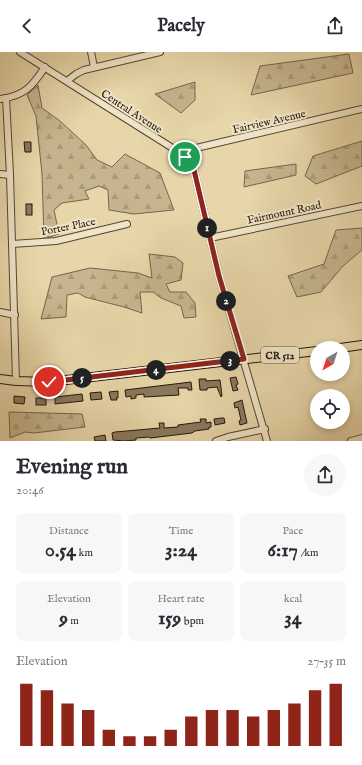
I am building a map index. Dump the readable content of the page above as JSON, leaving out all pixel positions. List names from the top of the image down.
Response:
{
  "streets": {
    "main road": ["CR 512"],
    "street": [
      "Central Avenue",
      "Fairview Avenue",
      "Fairmount Road",
      "Porter Place"
    ]
  },
  "crossings": [
    ["Central Avenue", "Fairview Avenue"],
    ["Central Avenue", "Fairmount Road"],
    ["Central Avenue", "CR 512"]
  ],
  "north": "bottom left",
  "page": {
    "header": "Pacely",
    "pins": [
      "1",
      "2",
      "3",
      "4",
      "5"
    ],
    "heading": ["Evening run", "20:46"],
    "stats": [
      ["Distance", "0.54 km"],
      ["Time", "3:24"],
      ["Pace", "6:17 /km"],
      ["Elevation", "9 m"],
      ["Heart rate", "159 bpm"],
      ["kcal", "34"]
    ],
    "chart": ["Elevation", "27–35 m"]
  }
}
